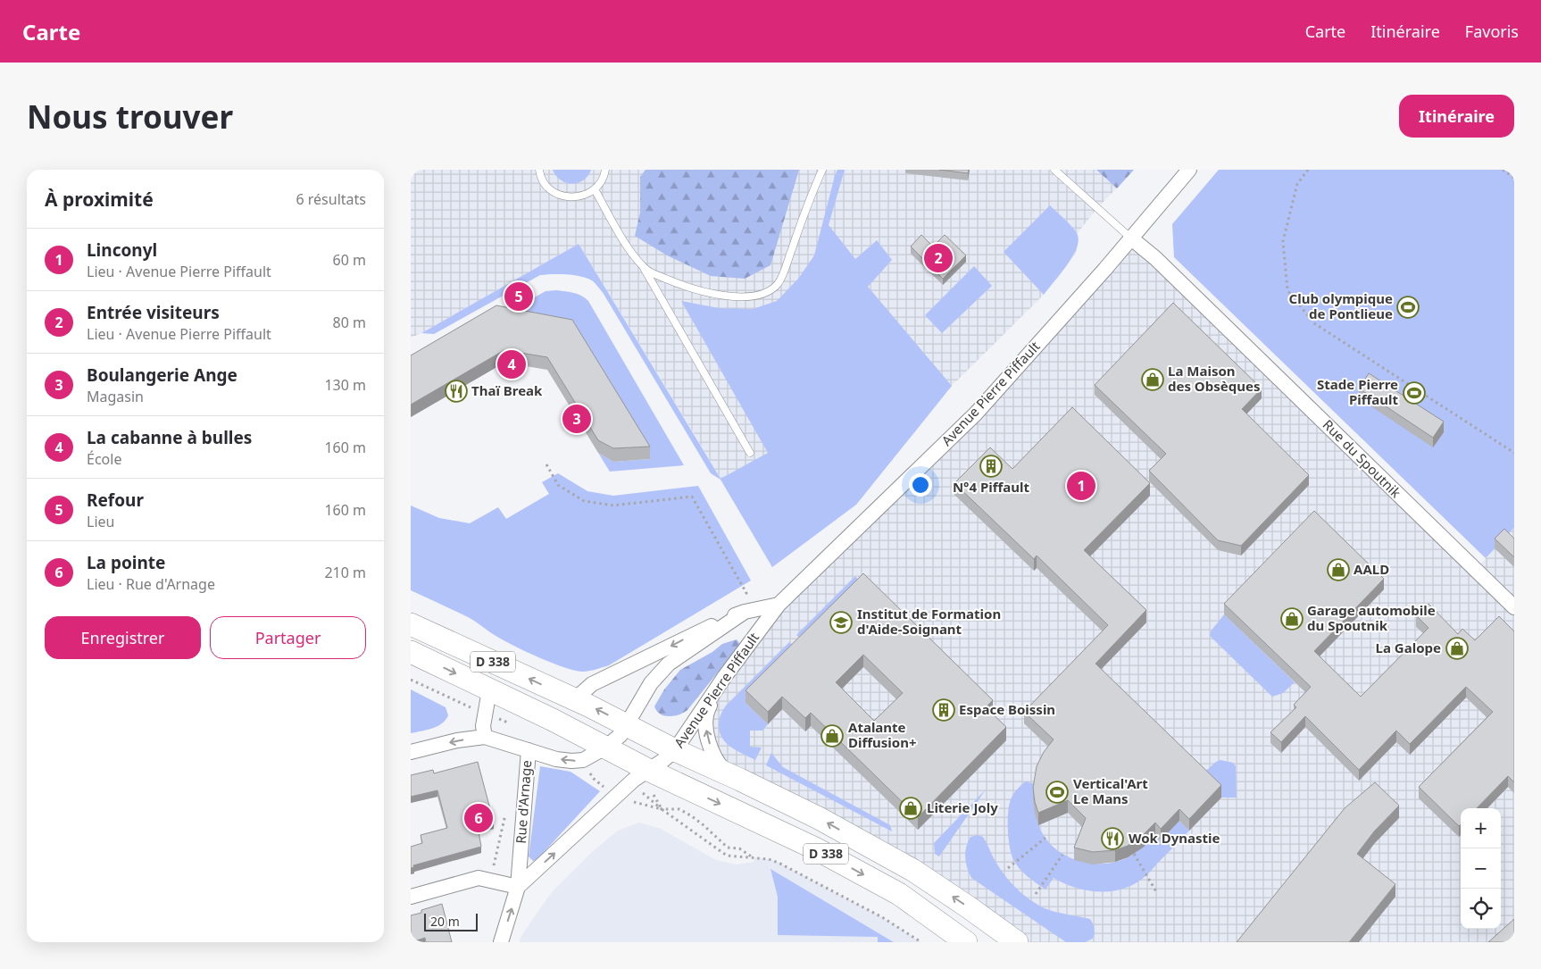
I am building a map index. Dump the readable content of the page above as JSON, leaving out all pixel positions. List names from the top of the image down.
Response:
{
  "streets": {
    "main road": ["D 338"],
    "street": ["Avenue Pierre Piffault", "Rue du Spoutnik", "Rue d'Arnage"]
  },
  "crossings": [
    ["Avenue Pierre Piffault", "Rue du Spoutnik"],
    ["Avenue Pierre Piffault", "D 338"],
    ["Avenue Pierre Piffault", "Rue d'Arnage"],
    ["D 338", "Rue d'Arnage"]
  ],
  "places": {
    "sports": ["Club olympique de Pontlieue", "Stade Pierre Piffault", "Vertical'Art Le Mans"],
    "shop": [
      "La Maison des Obsèques",
      "AALD",
      "Garage automobile du Spoutnik",
      "La Galope",
      "Atalante Diffusion+",
      "Literie Joly"
    ],
    "restaurant": ["Thaï Break", "Wok Dynastie"],
    "building": ["N°4 Piffault", "Espace Boissin"],
    "school or university": ["Institut de Formation d'Aide-Soignant"]
  },
  "scale_bar": "20 m",
  "page": {
    "header": "Carte",
    "nav": ["Carte", "Itinéraire", "Favoris"],
    "buttons": [
      "Itinéraire",
      ["Enregistrer", "Partager"]
    ],
    "title": "Nous trouver",
    "heading": ["À proximité", "6 résultats"],
    "list": [
      {
        "mark": "1",
        "name": "Linconyl",
        "note": "Lieu · Avenue Pierre Piffault",
        "value": "60 m"
      },
      {
        "mark": "2",
        "name": "Entrée visiteurs",
        "note": "Lieu · Avenue Pierre Piffault",
        "value": "80 m"
      },
      {
        "mark": "3",
        "name": "Boulangerie Ange",
        "note": "Magasin",
        "value": "130 m"
      },
      {
        "mark": "4",
        "name": "La cabanne à bulles",
        "note": "École",
        "value": "160 m"
      },
      {
        "mark": "5",
        "name": "Refour",
        "note": "Lieu",
        "value": "160 m"
      },
      {
        "mark": "6",
        "name": "La pointe",
        "note": "Lieu · Rue d'Arnage",
        "value": "210 m"
      }
    ],
    "pins": [
      "2",
      "5",
      "4",
      "3",
      "1",
      "6"
    ],
    "map_buttons": ["+", "−"],
    "scale": "20 m"
  }
}
